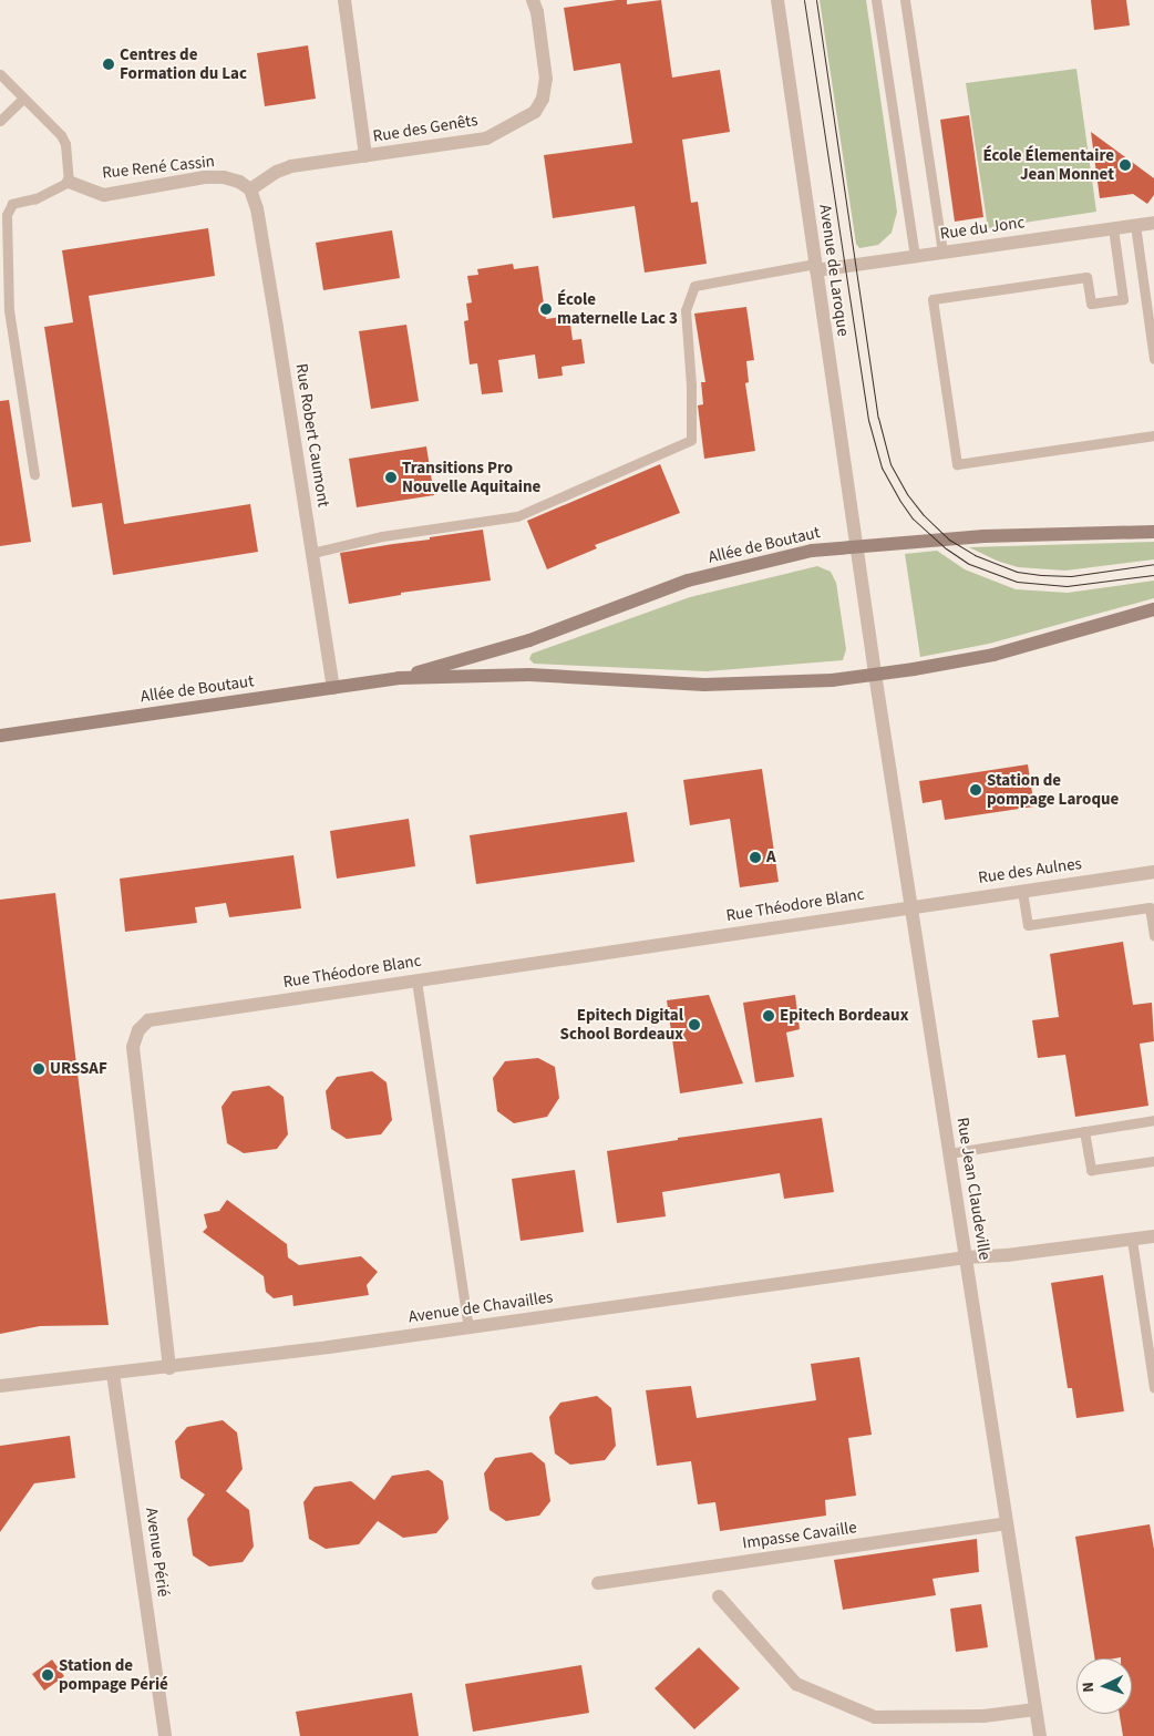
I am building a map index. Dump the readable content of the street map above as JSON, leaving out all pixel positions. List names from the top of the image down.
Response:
{
  "streets": {
    "main road": ["Allée de Boutaut"],
    "street": [
      "Rue des Genêts",
      "Rue René Cassin",
      "Rue du Jonc",
      "Avenue de Laroque",
      "Rue Robert Caumont",
      "Rue des Aulnes",
      "Rue Théodore Blanc",
      "Rue Jean Claudeville",
      "Avenue de Chavailles",
      "Impasse Cavaille",
      "Avenue Périé"
    ]
  },
  "crossings": [
    ["Rue des Genêts", "Rue René Cassin"],
    ["Rue des Genêts", "Rue Robert Caumont"],
    ["Rue René Cassin", "Rue Robert Caumont"],
    ["Rue du Jonc", "Avenue de Laroque"],
    ["Avenue de Laroque", "Allée de Boutaut"],
    ["Avenue de Laroque", "Rue Jean Claudeville"],
    ["Rue Robert Caumont", "Allée de Boutaut"],
    ["Allée de Boutaut", "Rue Jean Claudeville"],
    ["Rue des Aulnes", "Rue Théodore Blanc"],
    ["Rue des Aulnes", "Rue Jean Claudeville"],
    ["Rue Théodore Blanc", "Rue Jean Claudeville"],
    ["Rue Théodore Blanc", "Avenue de Chavailles"],
    ["Rue Jean Claudeville", "Avenue de Chavailles"],
    ["Rue Jean Claudeville", "Impasse Cavaille"],
    ["Avenue de Chavailles", "Avenue Périé"]
  ],
  "places": [
    "Centres de Formation du Lac",
    "École Élementaire Jean Monnet",
    "École maternelle Lac 3",
    "Transitions Pro Nouvelle Aquitaine",
    "Station de pompage Laroque",
    "A",
    "Epitech Bordeaux",
    "Epitech Digital School Bordeaux",
    "URSSAF",
    "Station de pompage Périé"
  ],
  "north": "left"
}
